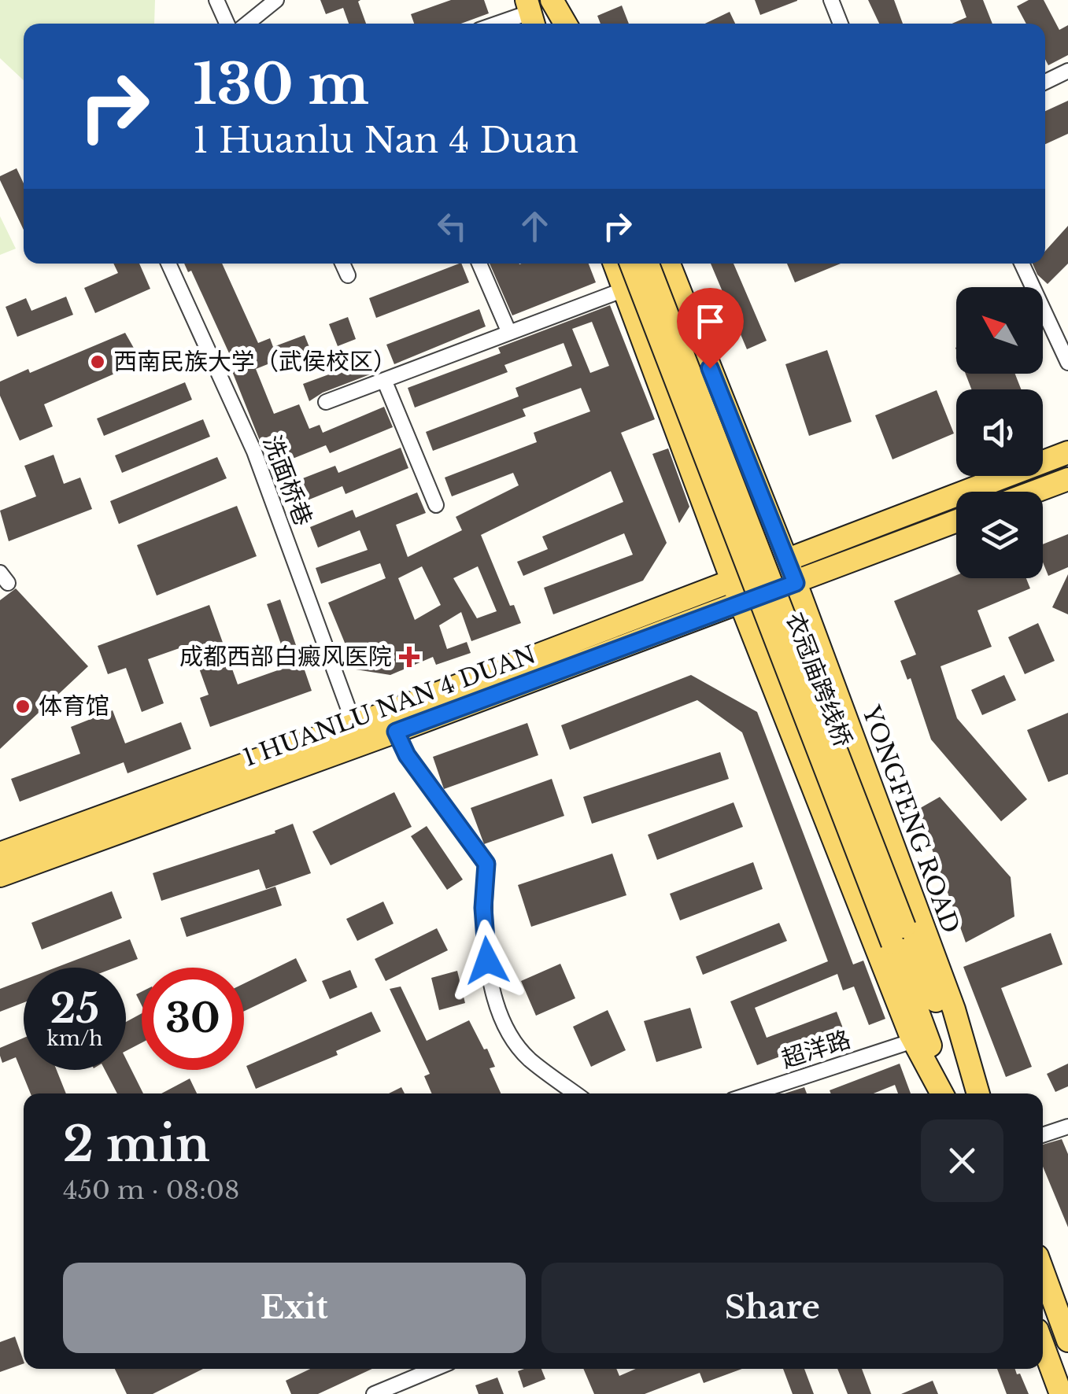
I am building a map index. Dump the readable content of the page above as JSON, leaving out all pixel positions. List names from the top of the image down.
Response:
{
  "streets": {
    "main road": ["衣冠庙跨线桥", "1 HUANLU NAN 4 DUAN", "YONGFENG ROAD"],
    "street": ["洗面桥巷", "超洋路"]
  },
  "crossings": [
    ["洗面桥巷", "1 HUANLU NAN 4 DUAN"],
    ["衣冠庙跨线桥", "YONGFENG ROAD"],
    ["1 HUANLU NAN 4 DUAN", "YONGFENG ROAD"]
  ],
  "places": {
    "other": ["西南民族大学（武侯校区）", "体育馆"],
    "health": ["成都西部白癜风医院"]
  },
  "north": "top left",
  "page": {
    "turn": ["130 m", "1 Huanlu Nan 4 Duan"],
    "speed": "25 km/h",
    "limit": "30",
    "heading": ["2 min", "450 m · 08:08"],
    "buttons": ["Exit", "Share"]
  }
}
